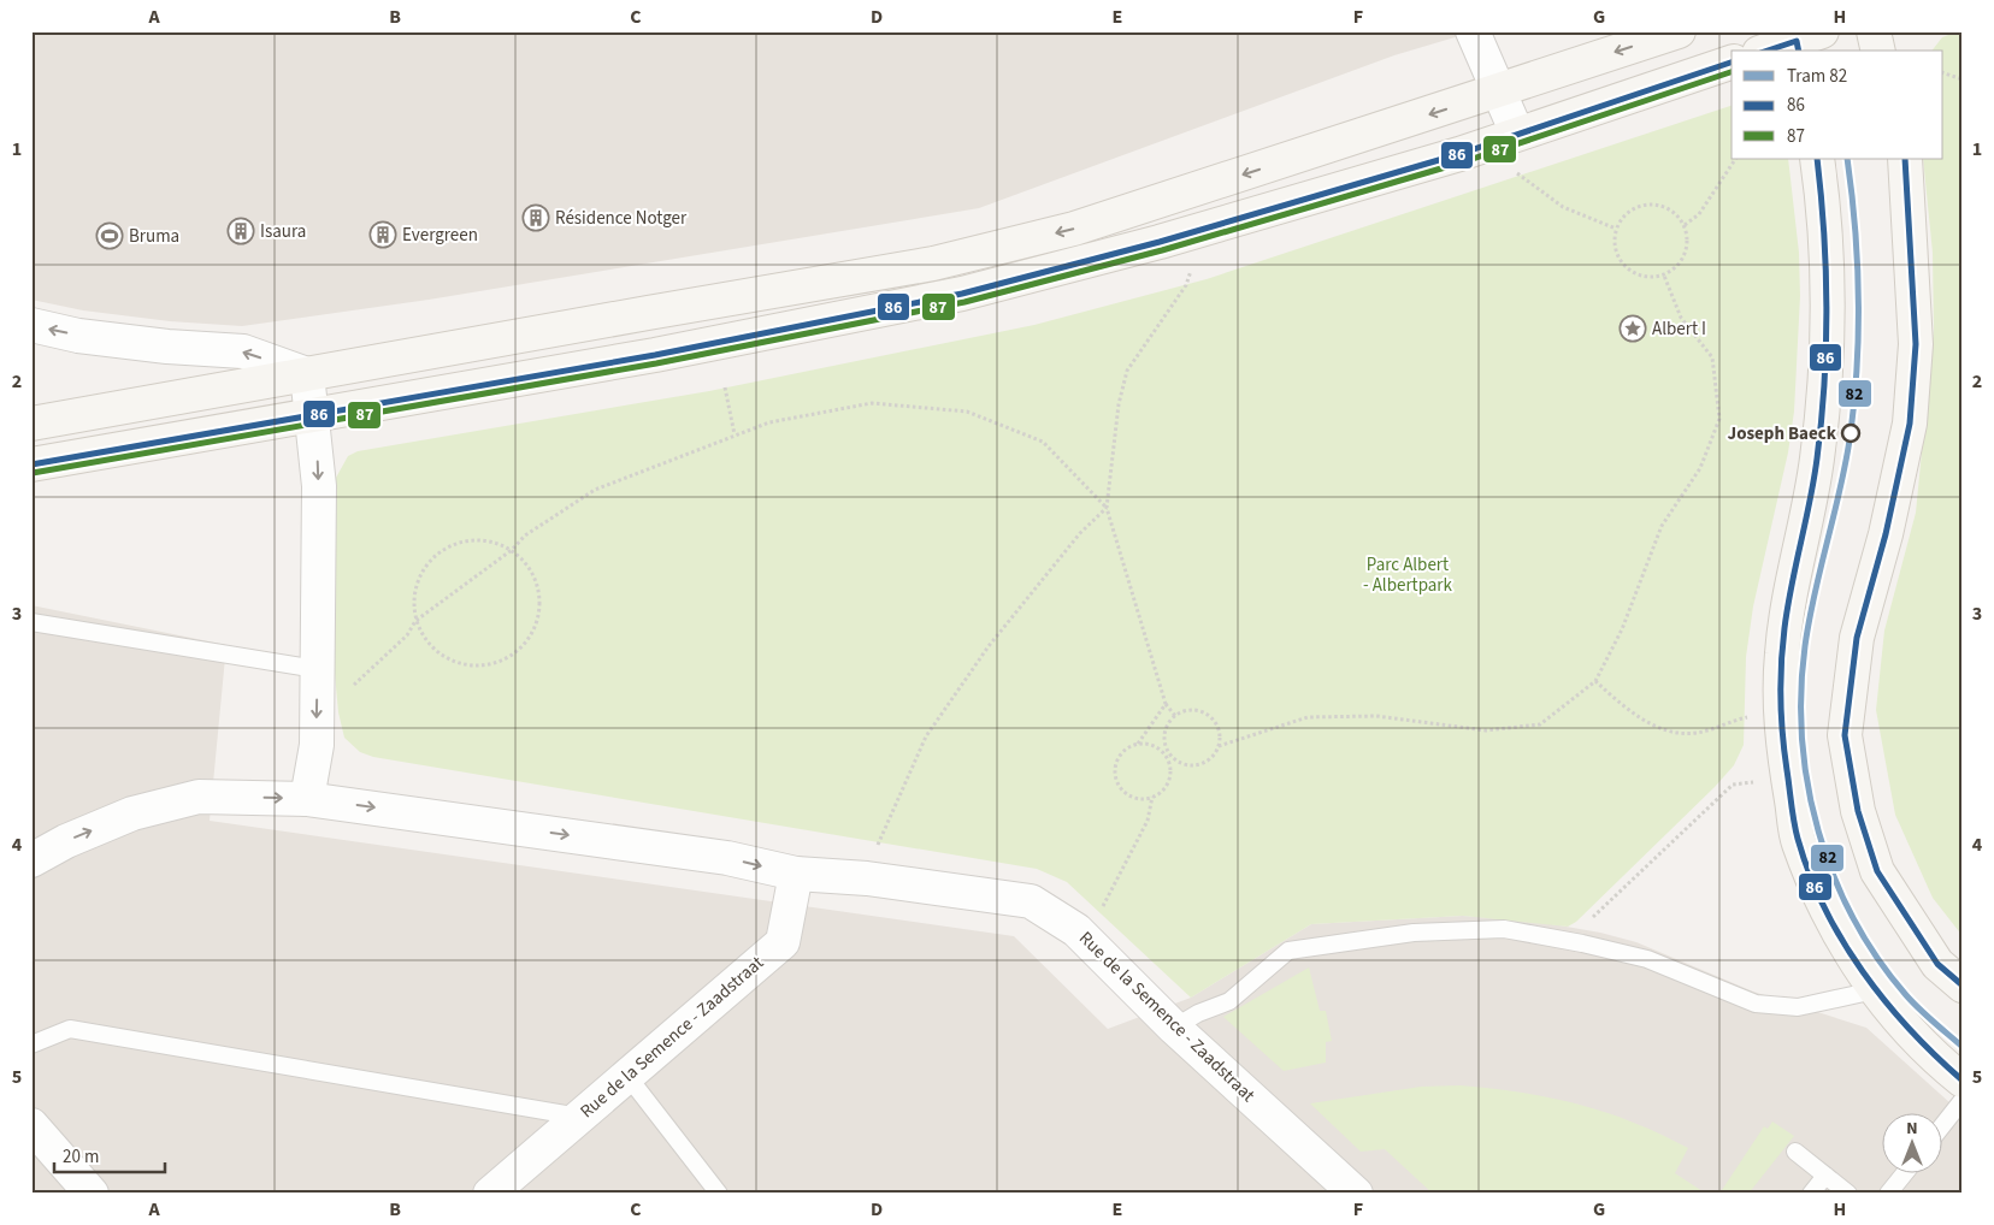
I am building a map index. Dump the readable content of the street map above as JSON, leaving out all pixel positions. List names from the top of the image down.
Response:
{
  "streets": {
    "street": ["Rue de la Semence - Zaadstraat"]
  },
  "parks": ["Parc Albert - Albertpark"],
  "places": {
    "building": ["Résidence Notger", "Isaura", "Evergreen"],
    "sports": ["Bruma"],
    "place": ["Albert I"],
    "other": ["Joseph Baeck"]
  },
  "lines": ["transit line 86", "transit line 87", "tram line 82"],
  "legend": ["Tram 82", "86", "87"],
  "scale_bar": "20 m",
  "north": "top",
  "grid": {
    "columns": [
      "A",
      "B",
      "C",
      "D",
      "E",
      "F",
      "G",
      "H"
    ],
    "rows": [
      "1",
      "2",
      "3",
      "4",
      "5"
    ]
  }
}
